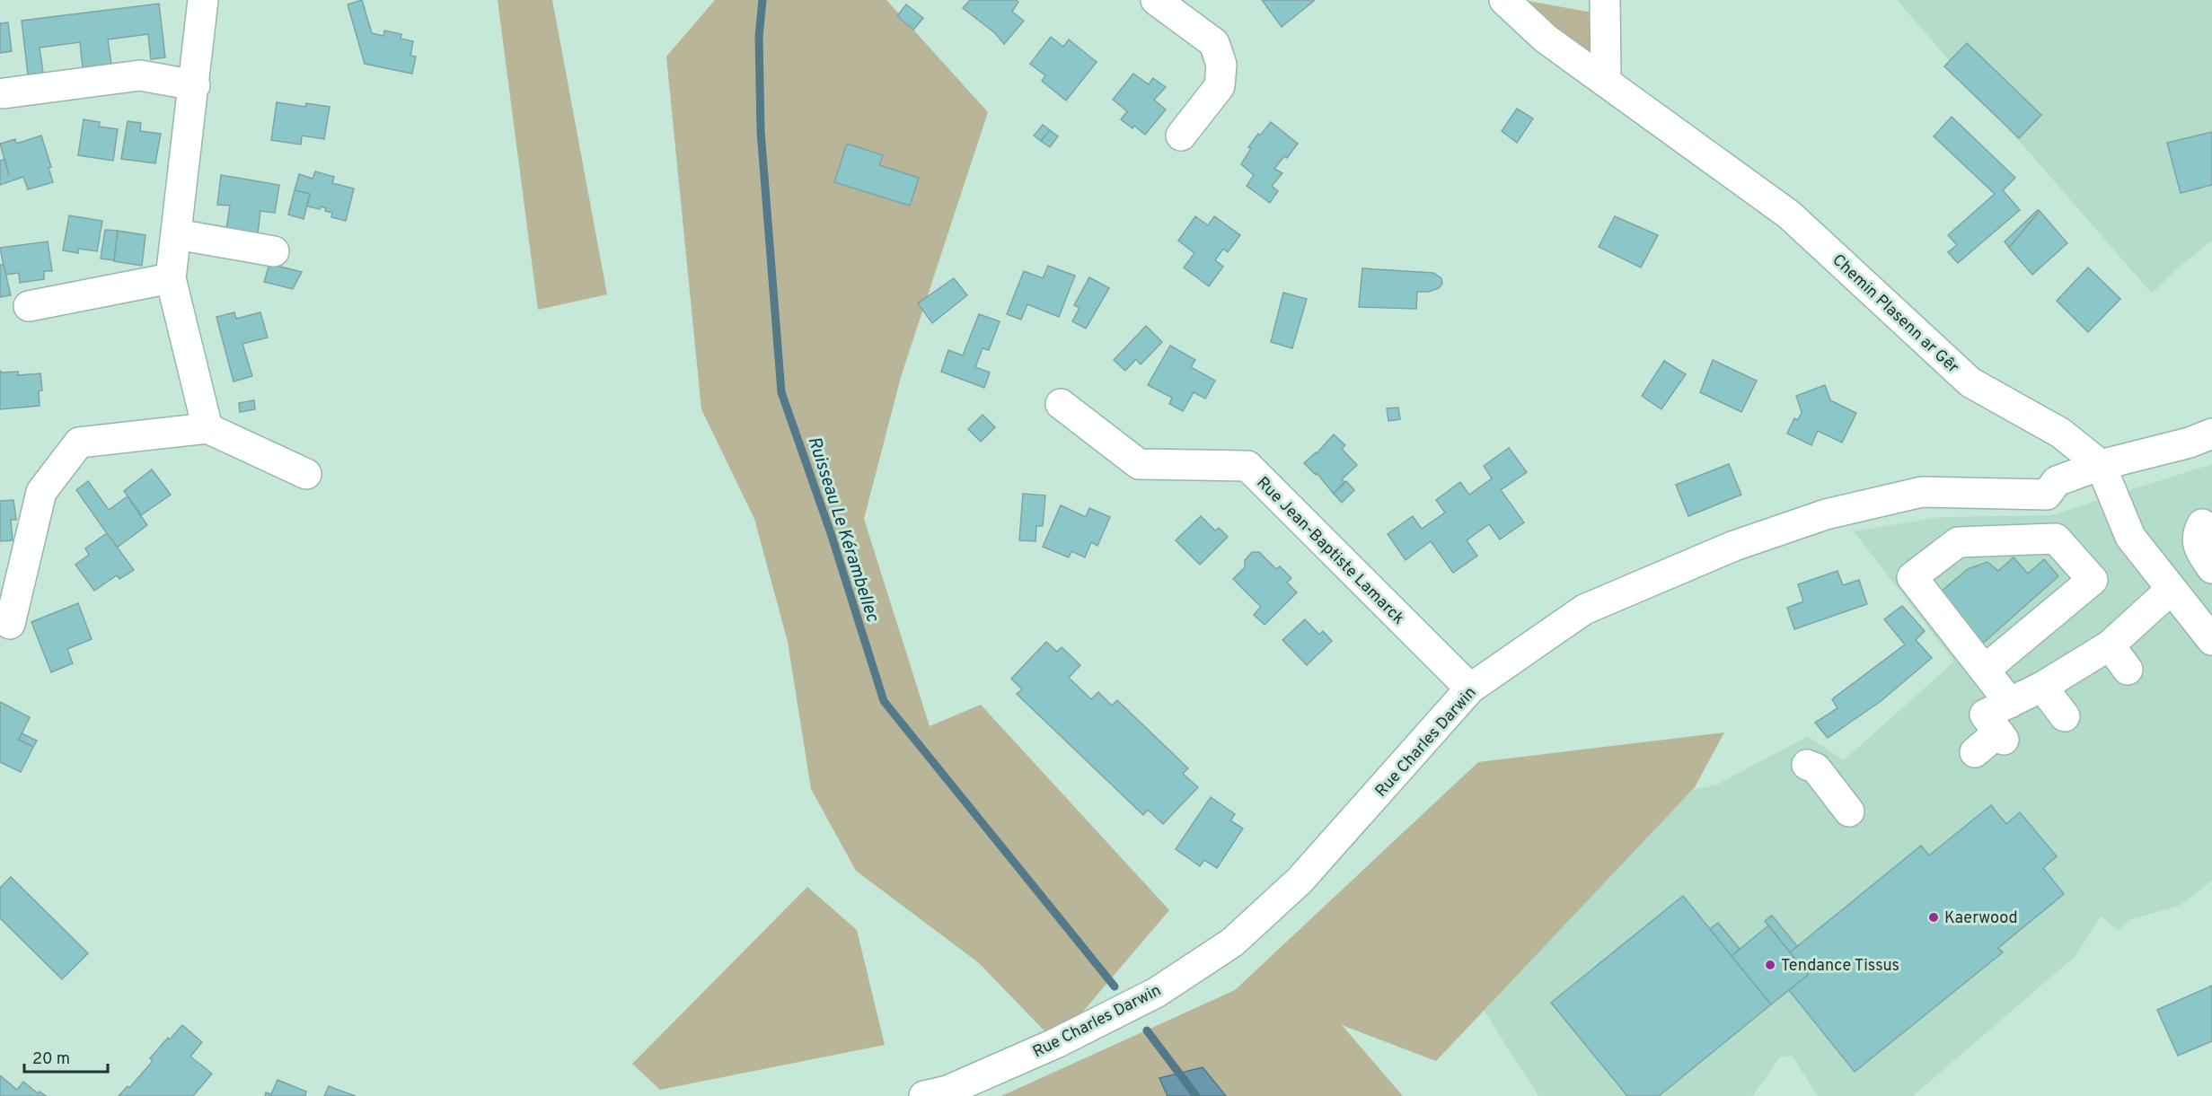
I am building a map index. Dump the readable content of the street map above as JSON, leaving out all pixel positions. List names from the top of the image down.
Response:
{
  "streets": {
    "street": ["Chemin Plasenn ar Gêr", "Rue Jean-Baptiste Lamarck", "Rue Charles Darwin"]
  },
  "crossings": [
    ["Chemin Plasenn ar Gêr", "Rue Charles Darwin"],
    ["Rue Jean-Baptiste Lamarck", "Rue Charles Darwin"]
  ],
  "water": ["Ruisseau Le Kérambellec"],
  "places": ["Kaerwood", "Tendance Tissus"],
  "scale_bar": "20 m"
}
